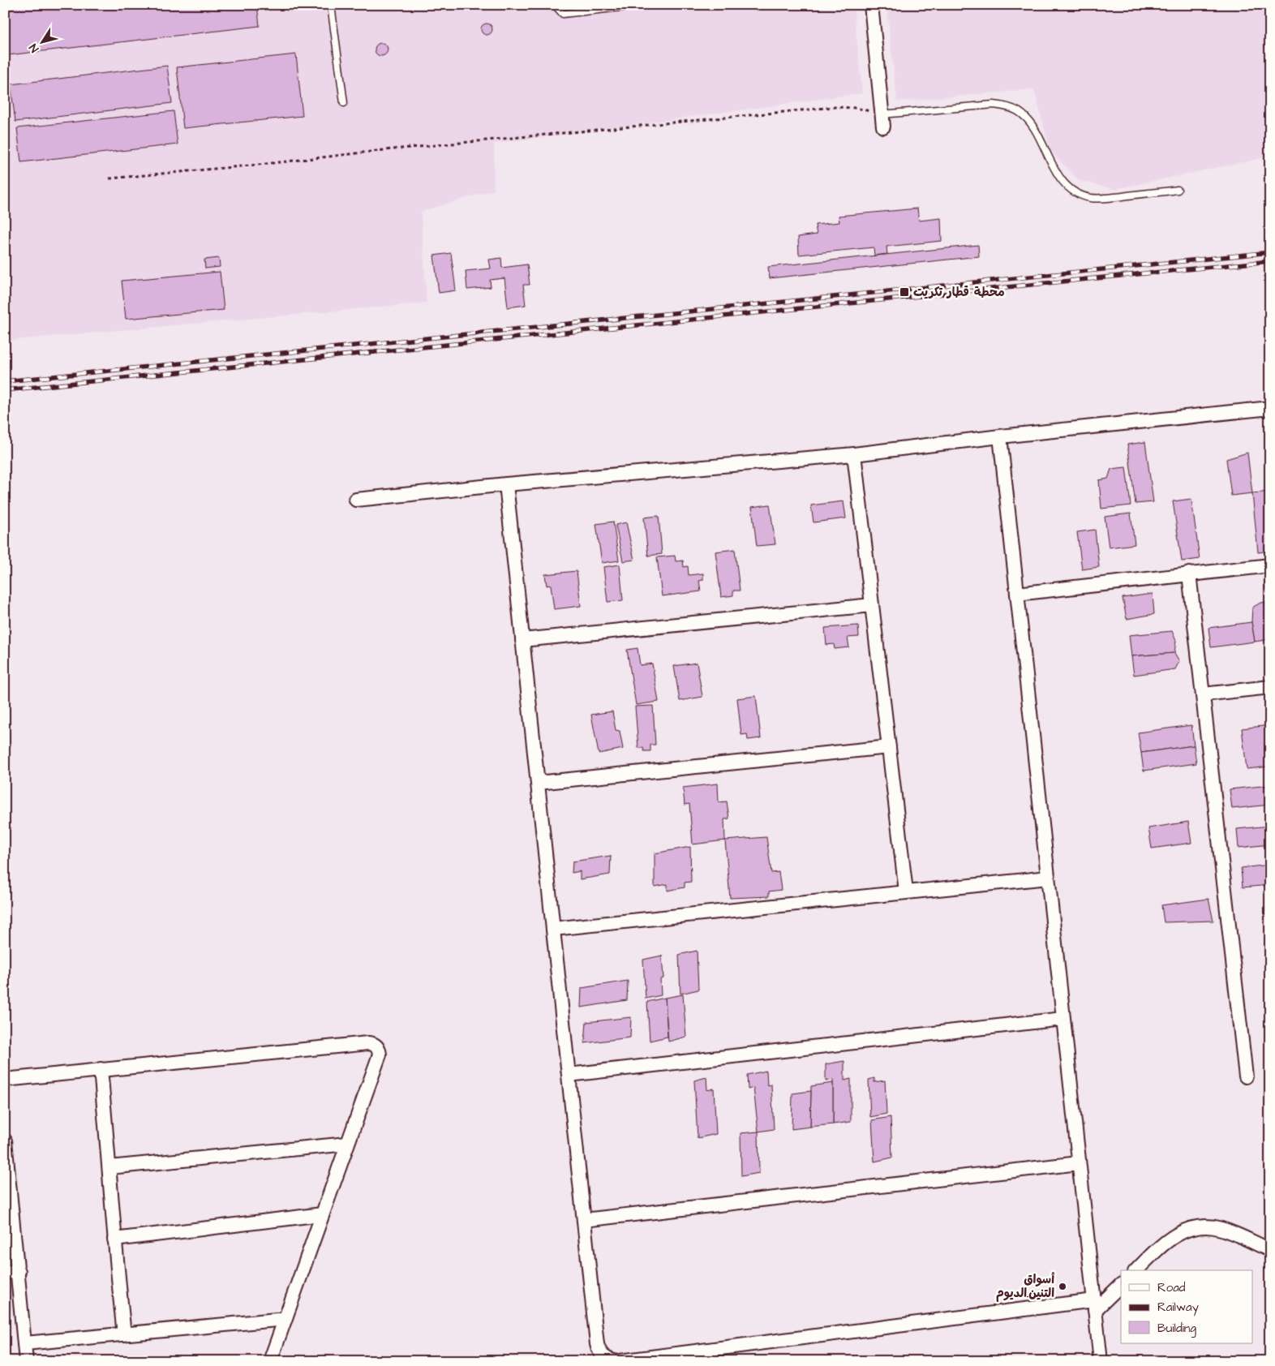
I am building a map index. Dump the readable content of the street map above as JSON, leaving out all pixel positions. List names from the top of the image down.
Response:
{
  "places": {
    "transit": ["محطة قطار تكريت"],
    "other": ["أسواق التنين.الديوم"]
  },
  "legend": ["Road", "Railway", "Building"],
  "north": "bottom left"
}
